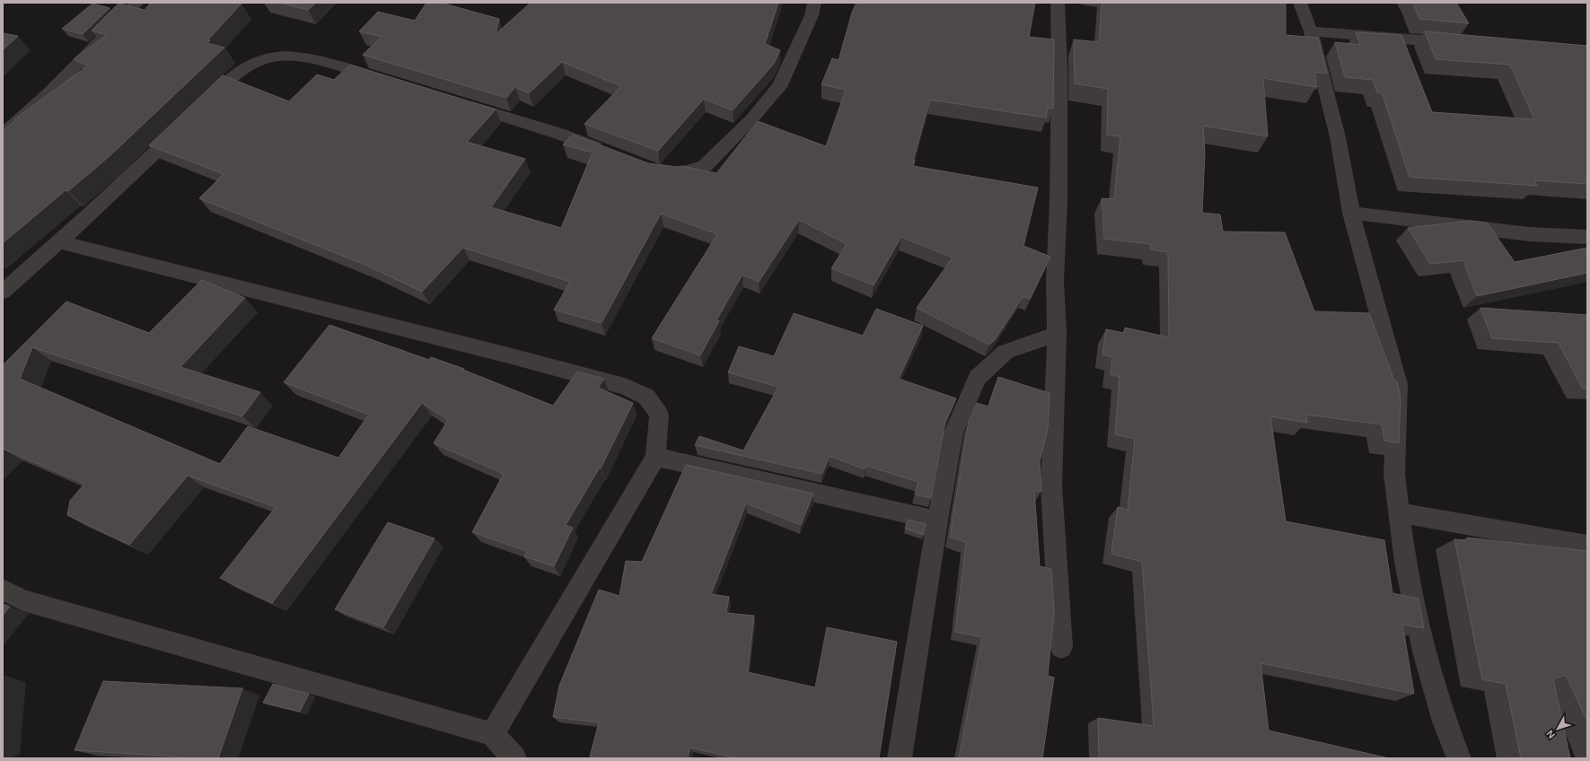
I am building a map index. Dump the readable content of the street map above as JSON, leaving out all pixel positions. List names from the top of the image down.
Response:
{
  "north": "bottom left"
}
